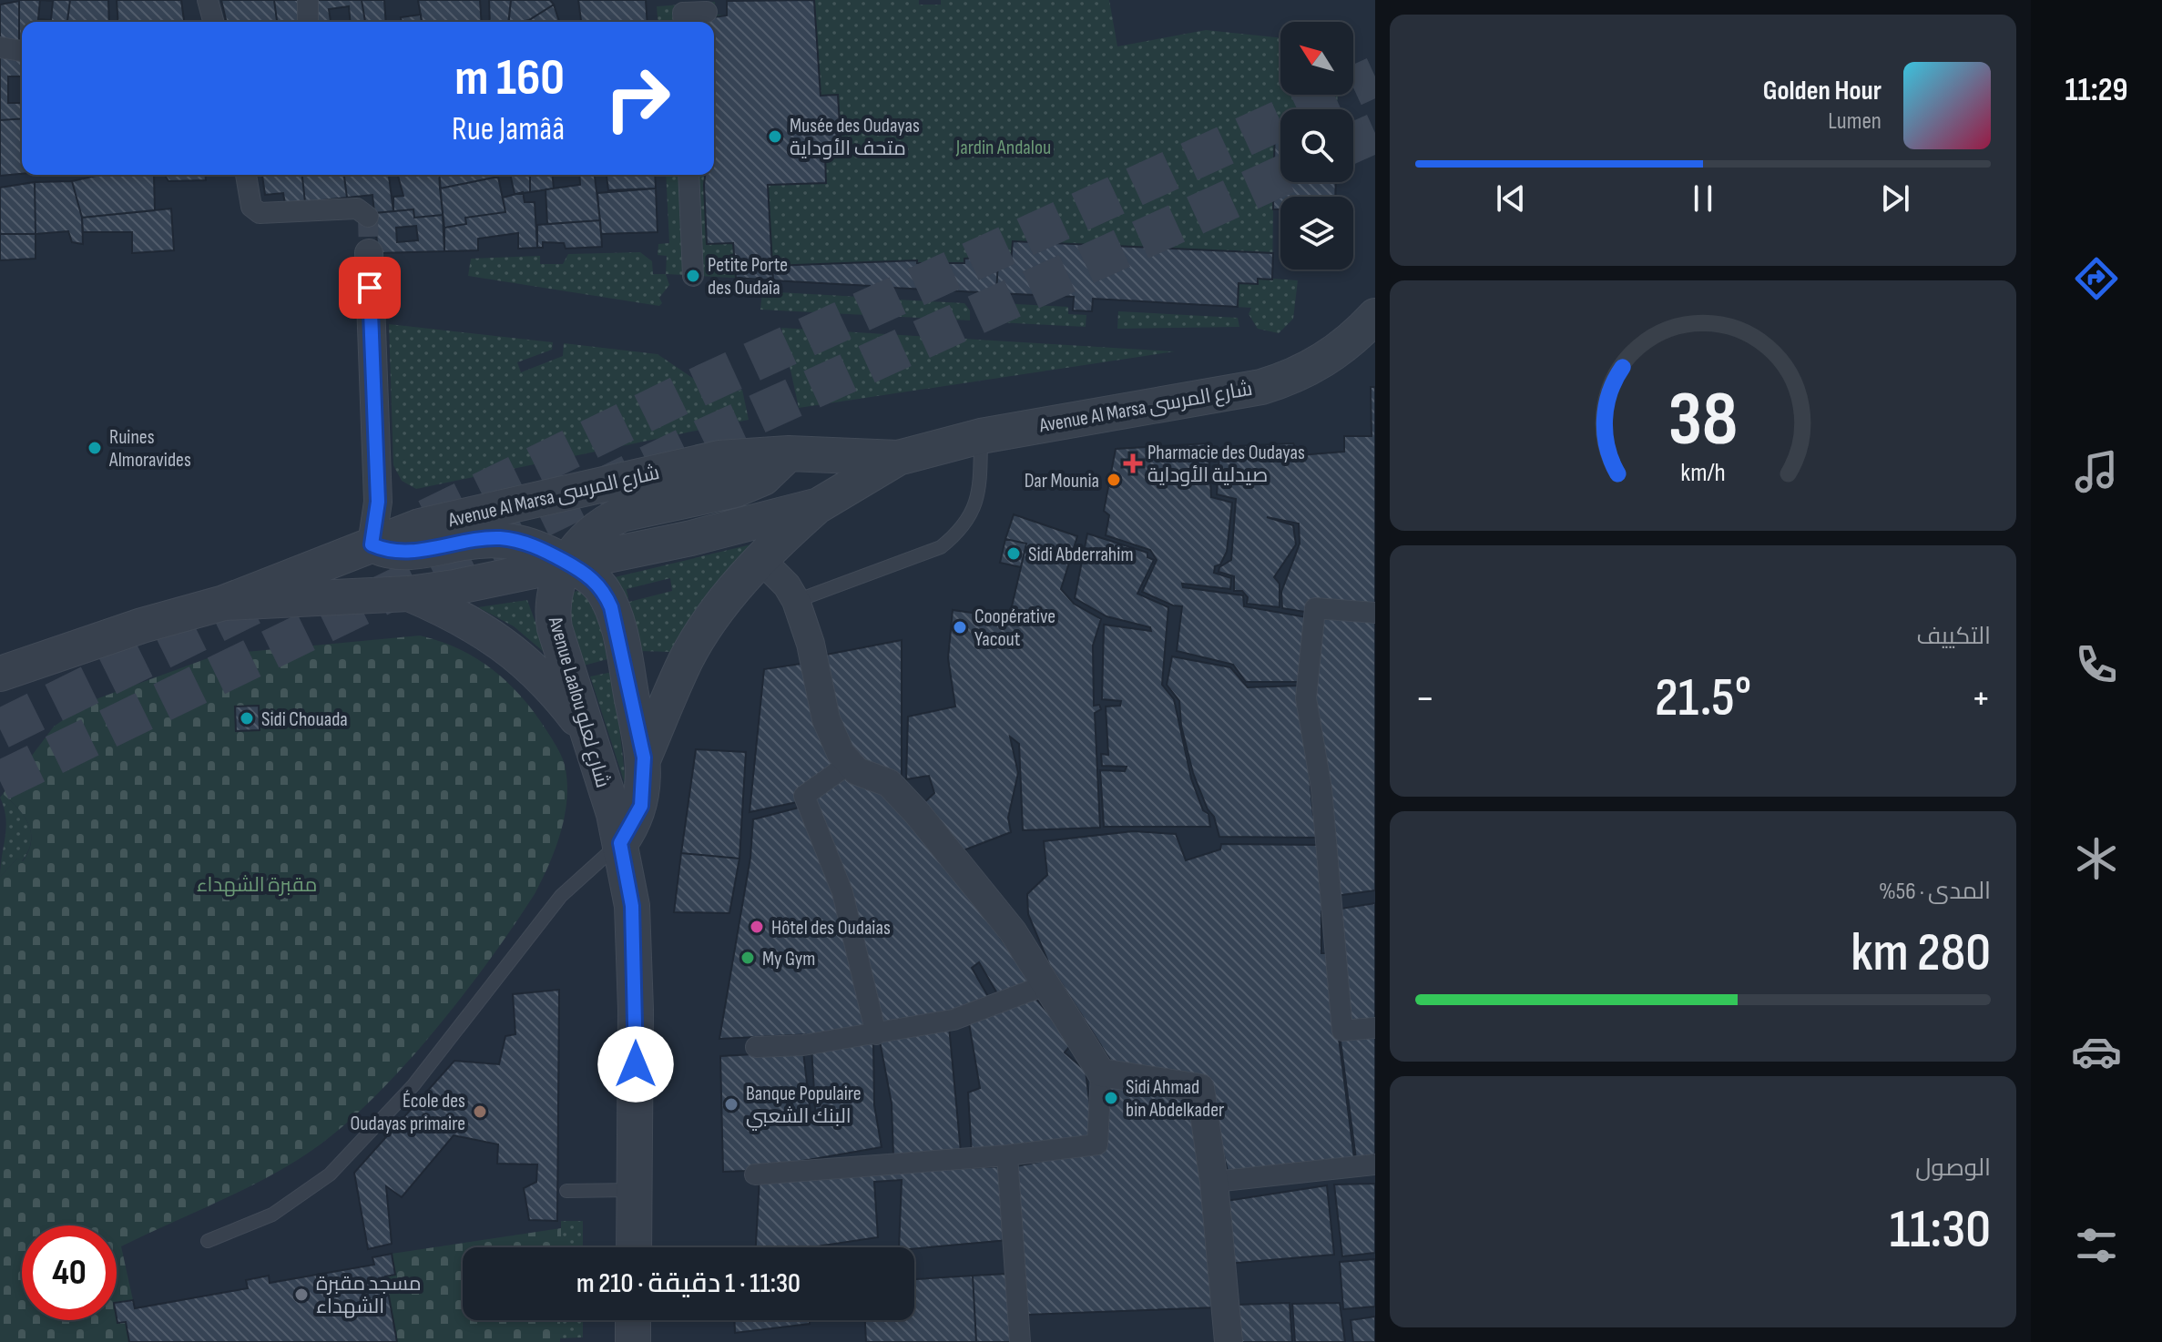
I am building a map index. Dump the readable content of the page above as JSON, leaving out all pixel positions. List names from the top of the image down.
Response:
{
  "streets": {
    "street": ["Avenue Al Marsa شارع المرسى", "Avenue Laalou شارع لعلو"]
  },
  "crossings": [
    ["Avenue Al Marsa شارع المرسى", "Avenue Laalou شارع لعلو"]
  ],
  "parks": ["Jardin Andalou", "مقبرة الشهداء"],
  "places": {
    "other": [
      "Musée des Oudayas متحف الأوداية",
      "Petite Porte des Oudaîa",
      "Ruines Almoravides",
      "Dar Mounia",
      "Sidi Abderrahim",
      "Coopérative Yacout",
      "Sidi Chouada",
      "Hôtel des Oudaias",
      "My Gym",
      "Sidi Ahmad bin Abdelkader",
      "Banque Populaire البنك الشعبي",
      "École des Oudayas primaire",
      "مسجد مقبرة الشهداء"
    ],
    "health": ["Pharmacie des Oudayas صيدلية الأوداية"]
  },
  "north": "top left",
  "page": {
    "tabs": "11:29",
    "turn": ["160 m", "Rue Jamââ"],
    "song": ["Golden Hour", "Lumen"],
    "tile": [
      "التكييف",
      ["المدى · 56%", "280 km"],
      ["الوصول", "11:30"]
    ],
    "heat": ["−", "21.5°", "+"],
    "limit": "40",
    "trip": "11:30 · 1 دقيقة · 210 m",
    "gauge": ["38", "km/h"]
  }
}
